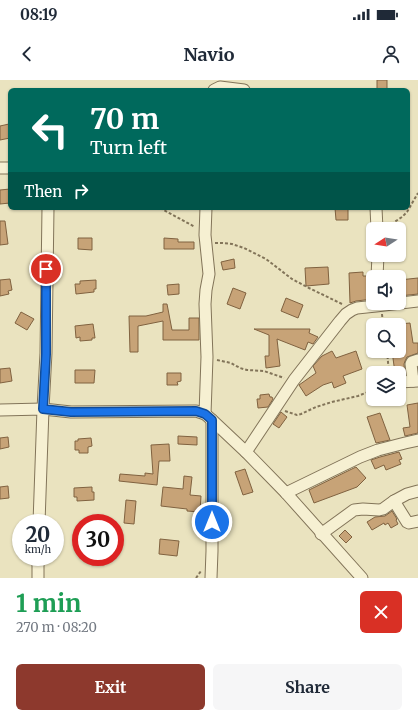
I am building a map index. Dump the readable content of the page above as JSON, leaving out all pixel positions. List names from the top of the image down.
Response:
{
  "north": "left",
  "page": {
    "status": "08:19",
    "header": "Navio",
    "turn": ["70 m", "Turn left"],
    "then": "Then",
    "speed": "20 km/h",
    "limit": "30",
    "heading": ["1 min", "270 m · 08:20"],
    "buttons": ["Exit", "Share"]
  }
}
